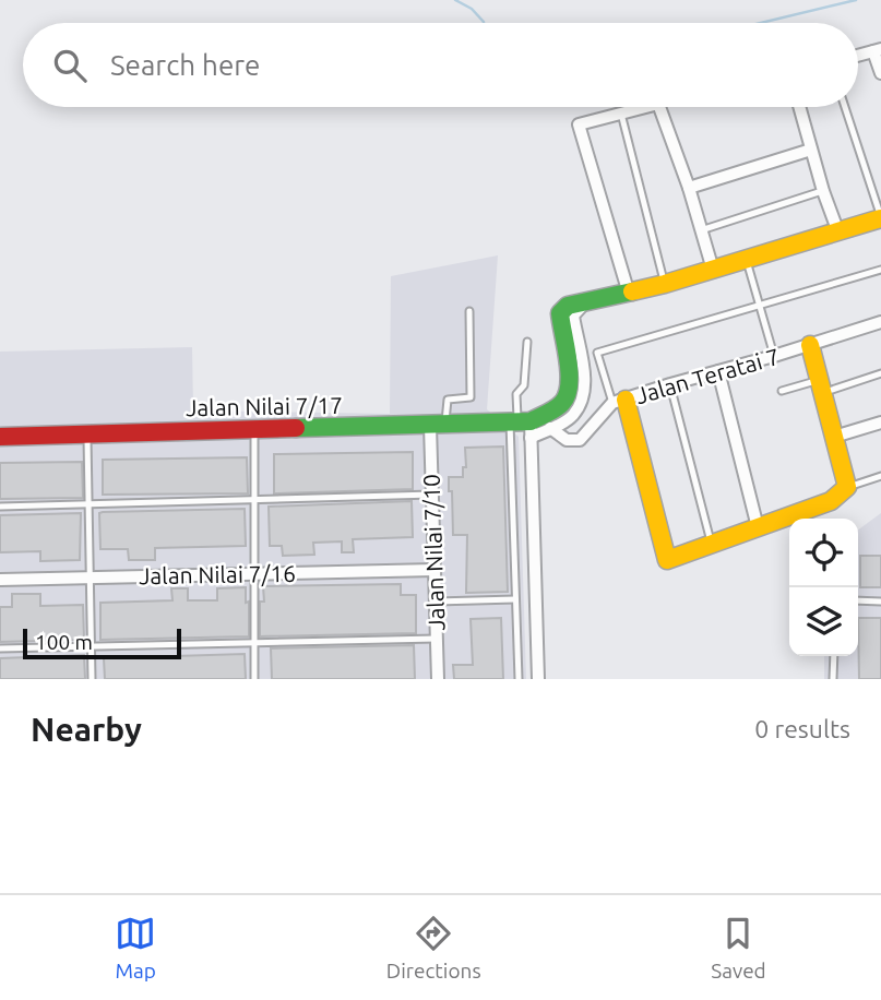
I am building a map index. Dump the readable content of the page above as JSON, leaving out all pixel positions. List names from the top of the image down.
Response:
{
  "streets": {
    "street": [
      "Jalan Teratai 7",
      "Jalan Nilai 7/17",
      "Jalan Nilai 7/10",
      "Jalan Nilai 7/16"
    ]
  },
  "crossings": [
    ["Jalan Nilai 7/17", "Jalan Nilai 7/10"],
    ["Jalan Nilai 7/10", "Jalan Nilai 7/16"]
  ],
  "scale_bar": "100 m",
  "page": {
    "search": "Search here",
    "scale": "100 m",
    "heading": ["Nearby", "0 results"],
    "nav": ["Map", "Directions", "Saved"]
  }
}
